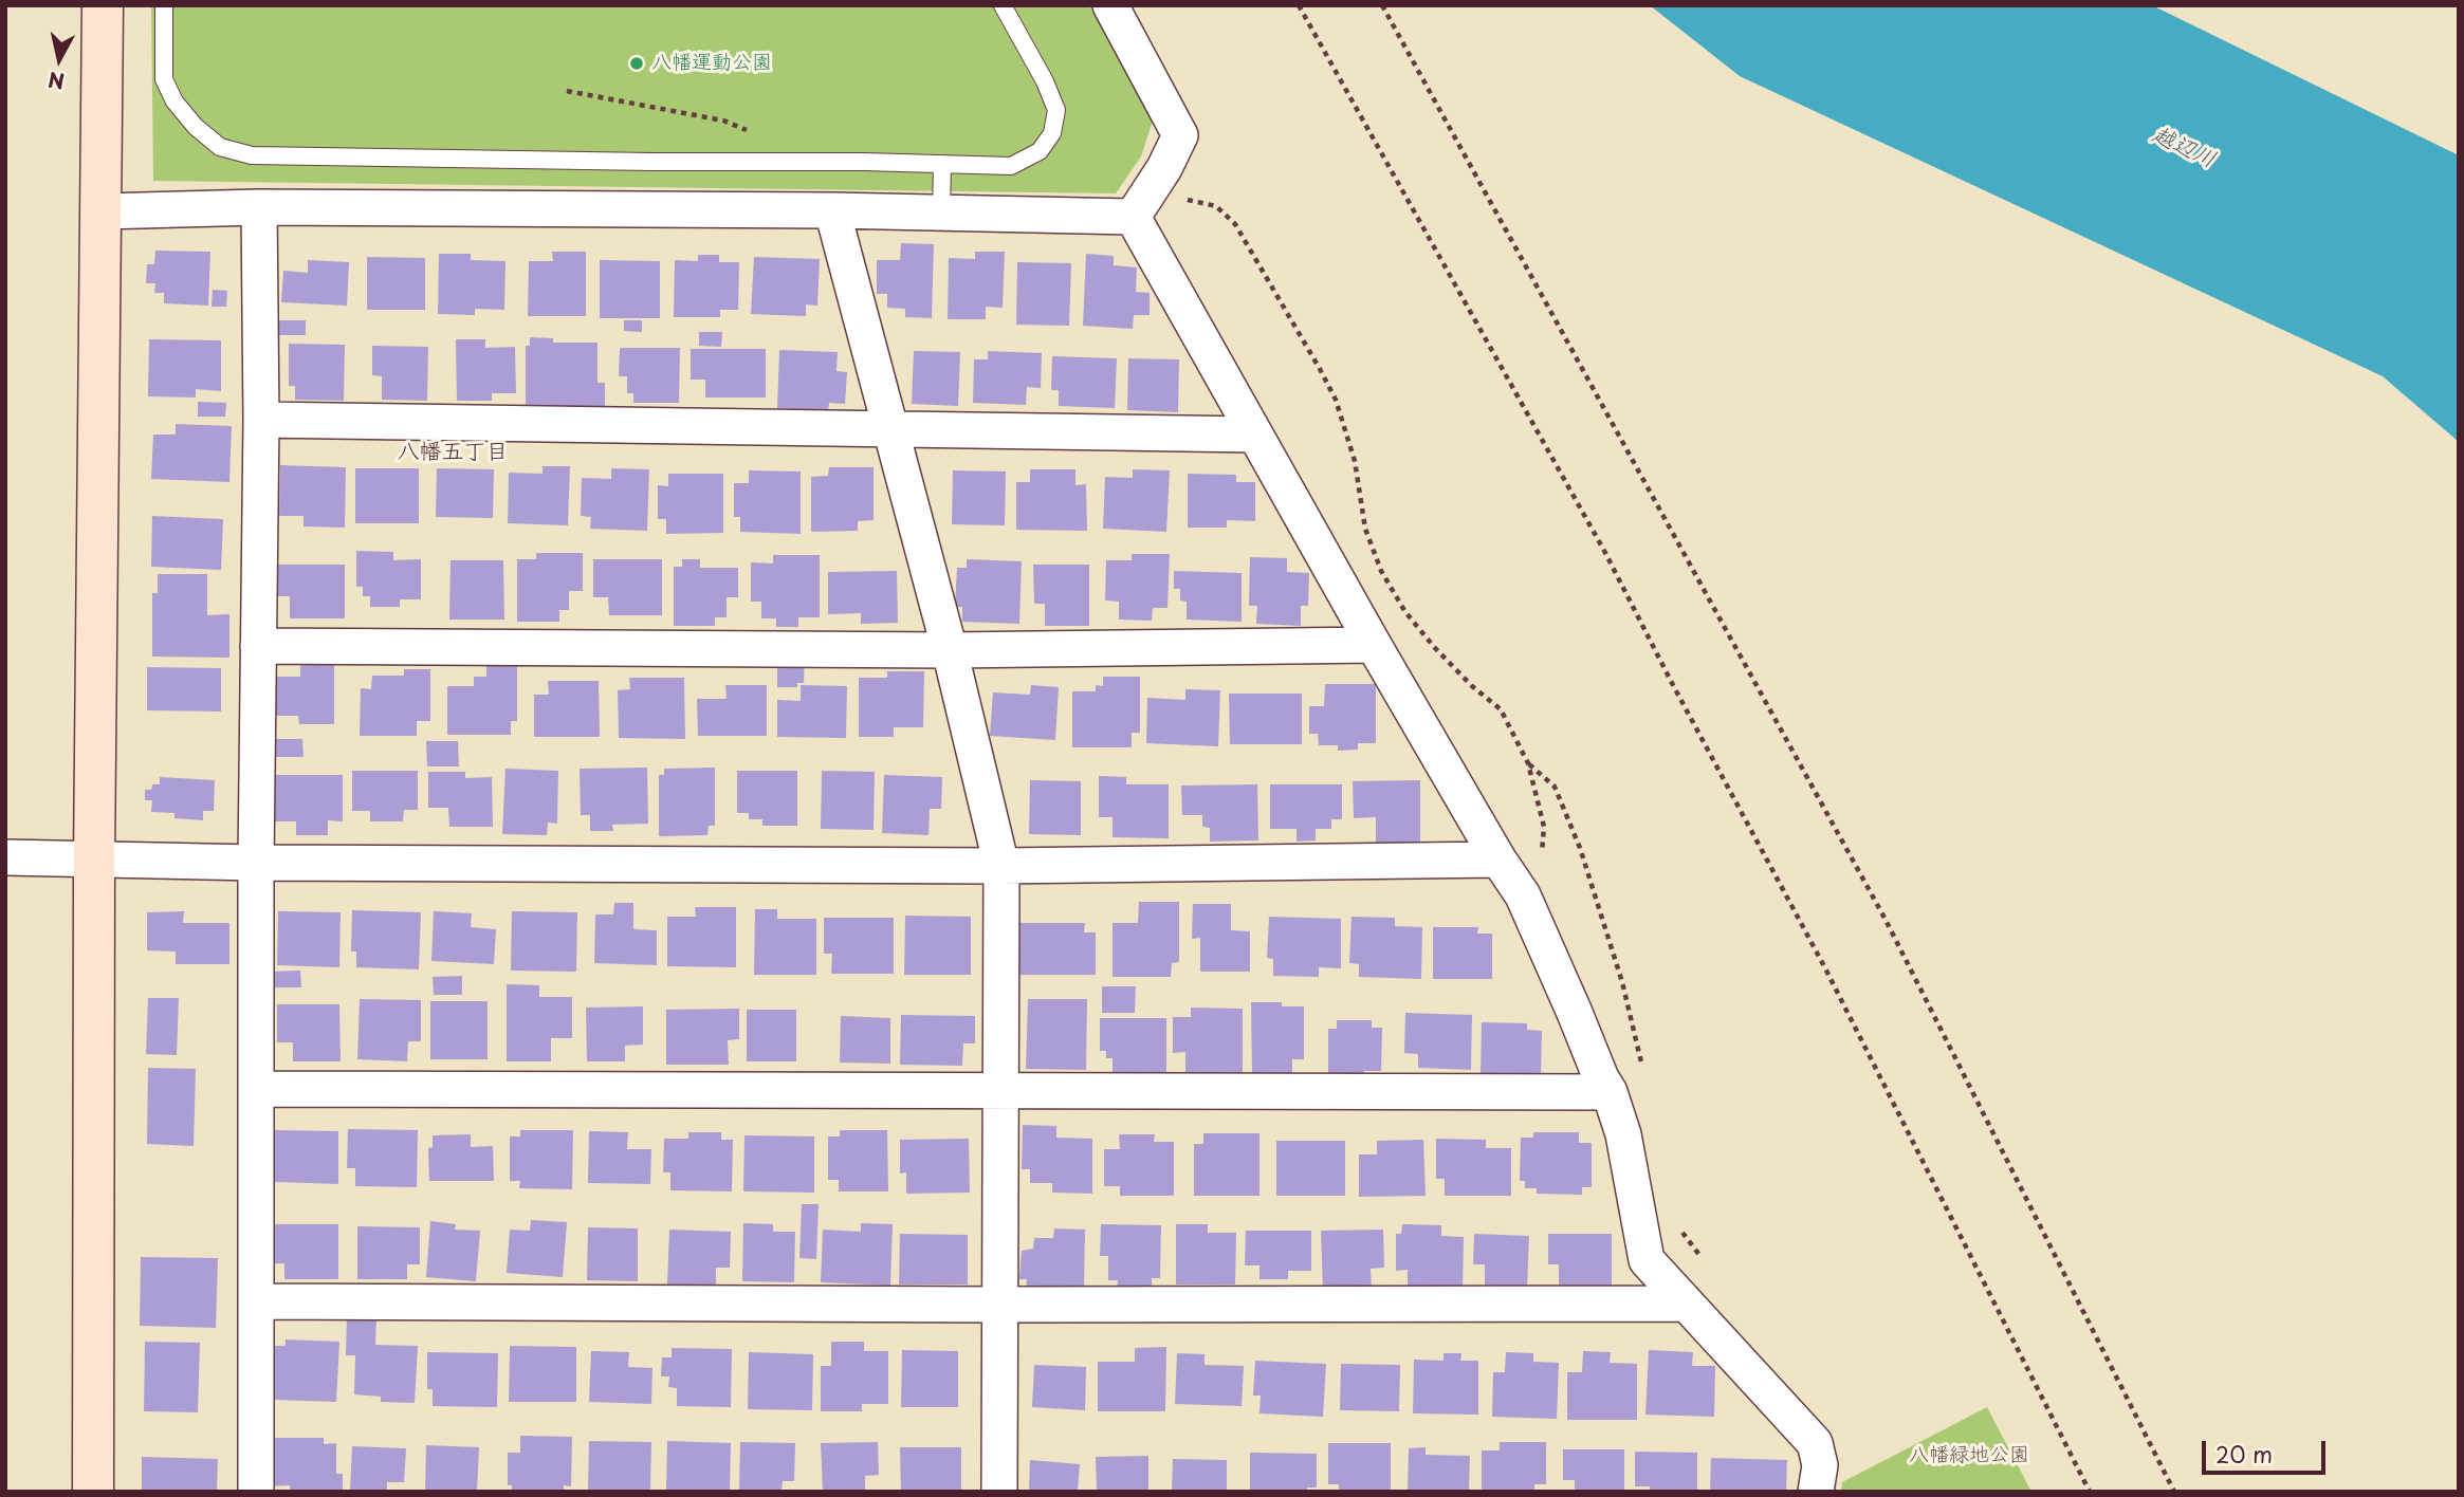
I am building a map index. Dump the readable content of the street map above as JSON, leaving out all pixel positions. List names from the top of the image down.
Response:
{
  "districts": ["八幡五丁目"],
  "water": ["越辺川"],
  "parks": ["八幡緑地公園"],
  "places": ["八幡運動公園"],
  "scale_bar": "20 m",
  "north": "bottom"
}
